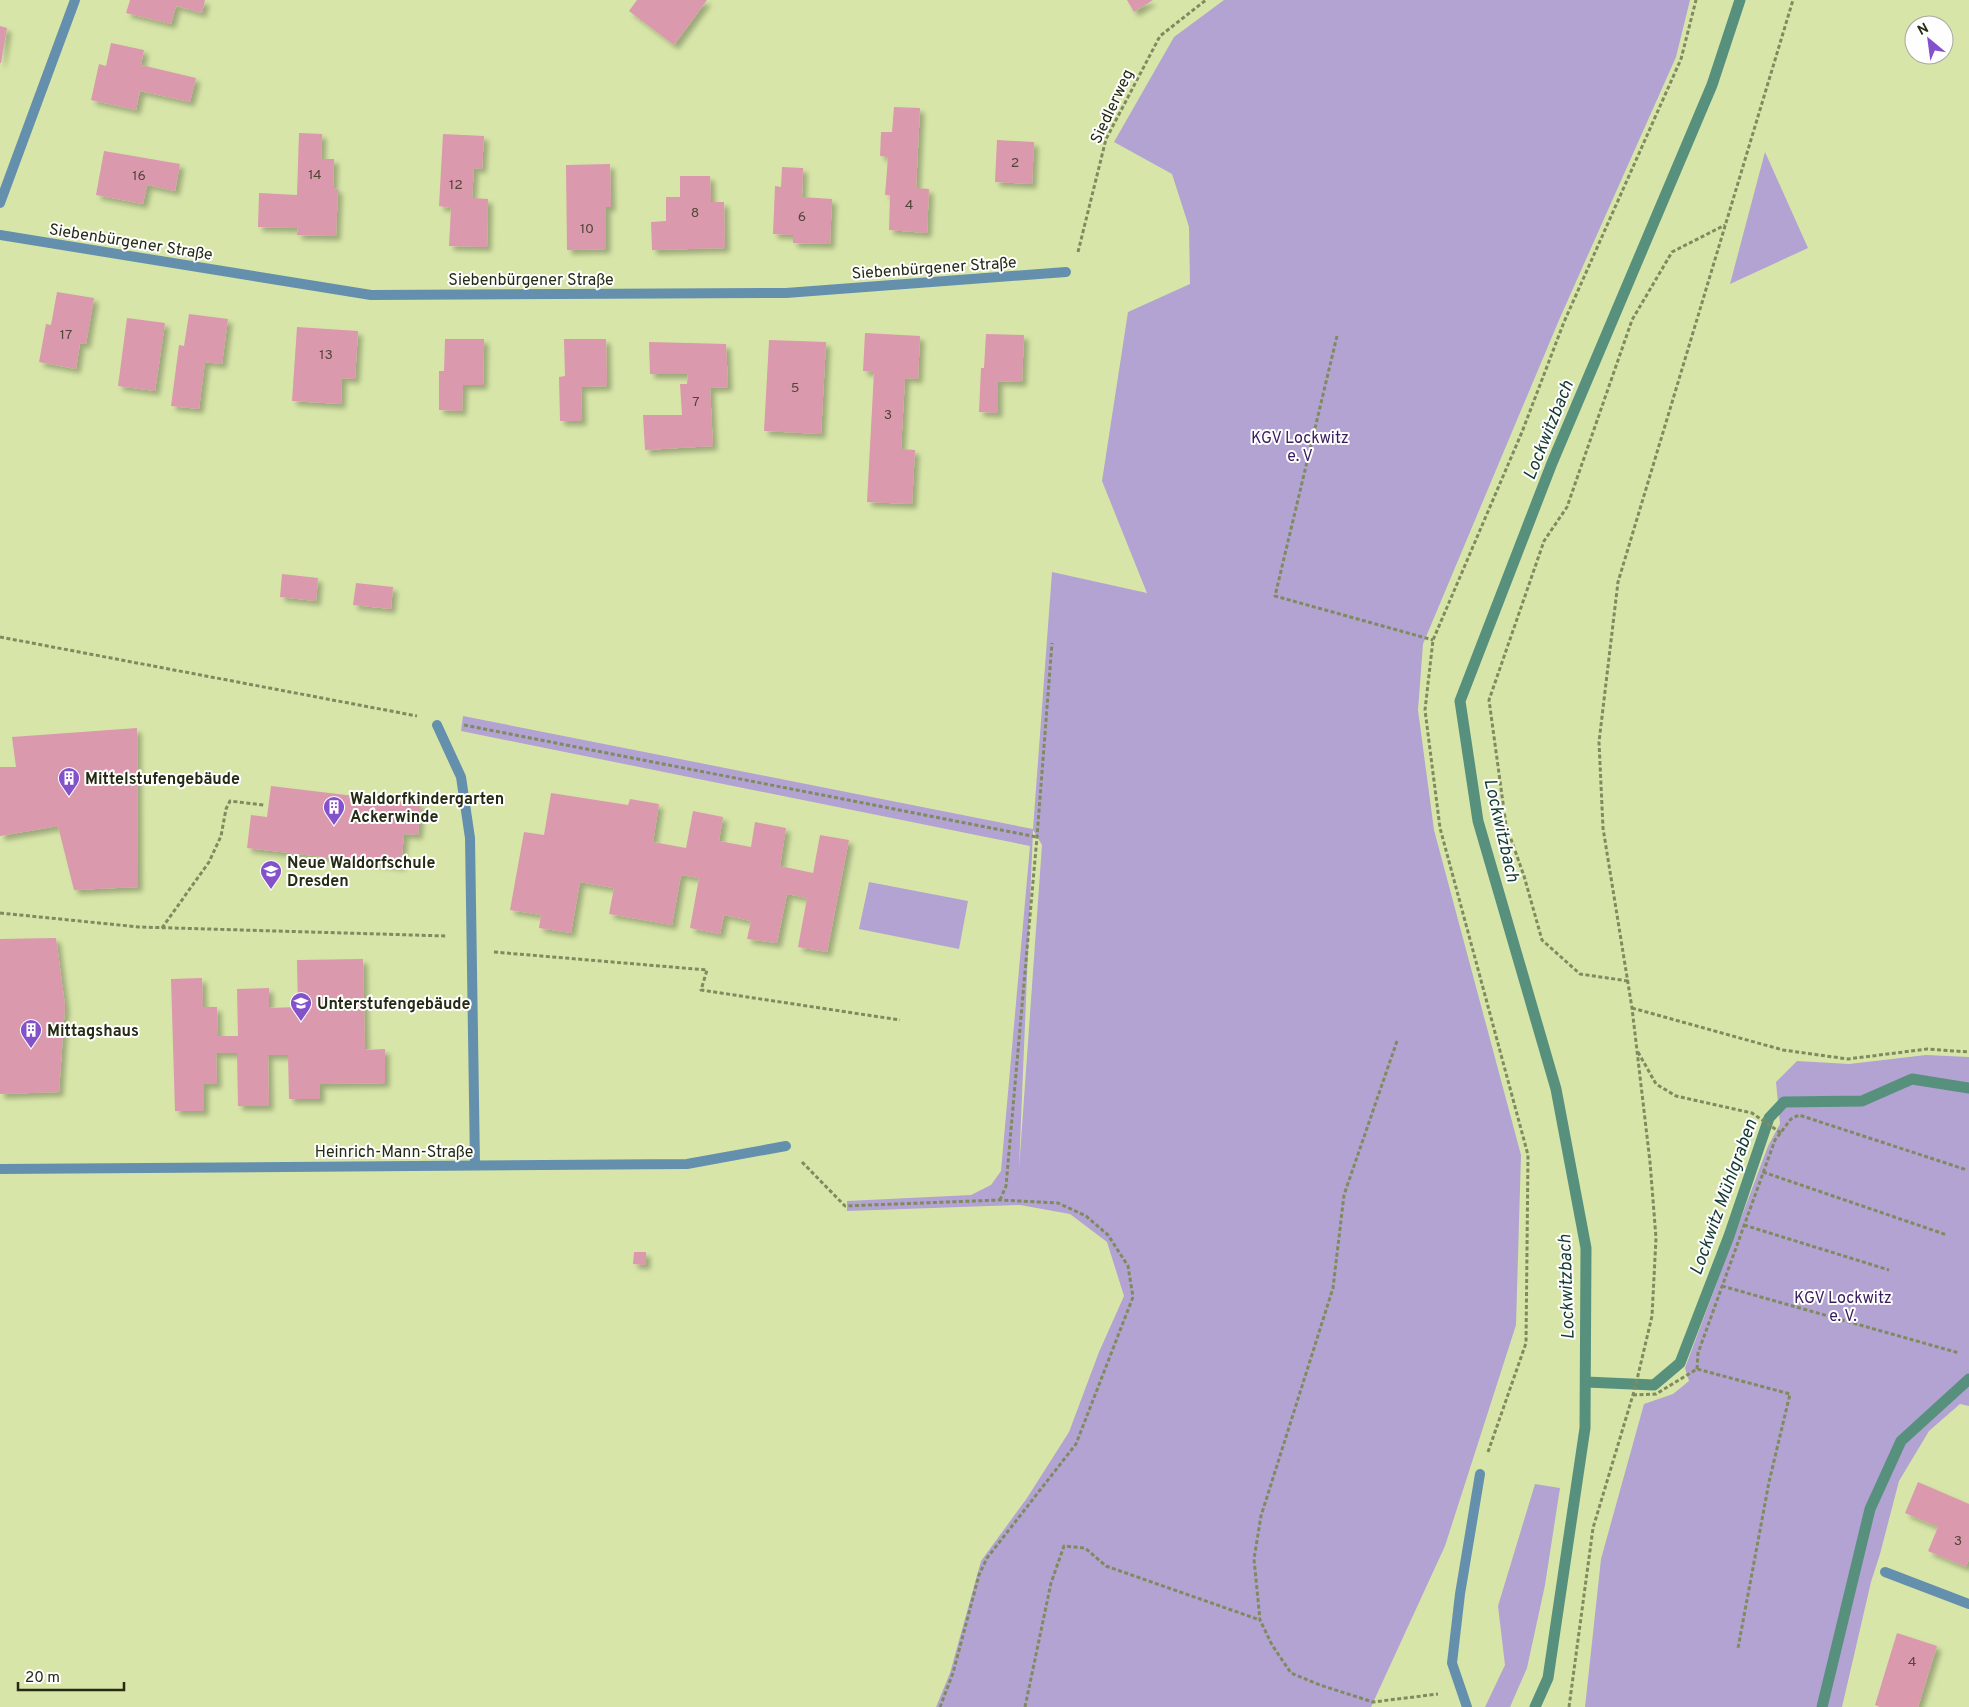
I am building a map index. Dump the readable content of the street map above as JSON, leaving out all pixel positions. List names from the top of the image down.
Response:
{
  "streets": {
    "street": ["Siebenbürgener Straße", "Heinrich-Mann-Straße"],
    "path": ["Siedlerweg"]
  },
  "crossings": [
    ["Siedlerweg", "Siebenbürgener Straße"]
  ],
  "water": ["Lockwitzbach", "Lockwitz Mühlgraben"],
  "parks": ["KGV Lockwitz e. V", "KGV Lockwitz e. V."],
  "places": {
    "building": ["Mittelstufengebäude", "Waldorfkindergarten Ackerwinde", "Mittagshaus"],
    "school or university": ["Neue Waldorfschule Dresden", "Unterstufengebäude"]
  },
  "house_numbers": [
    "2",
    "14",
    "16",
    "12",
    "4",
    "8",
    "6",
    "10",
    "17",
    "13",
    "5",
    "7",
    "3",
    "3",
    "4"
  ],
  "scale_bar": "20 m",
  "north": "top left"
}
